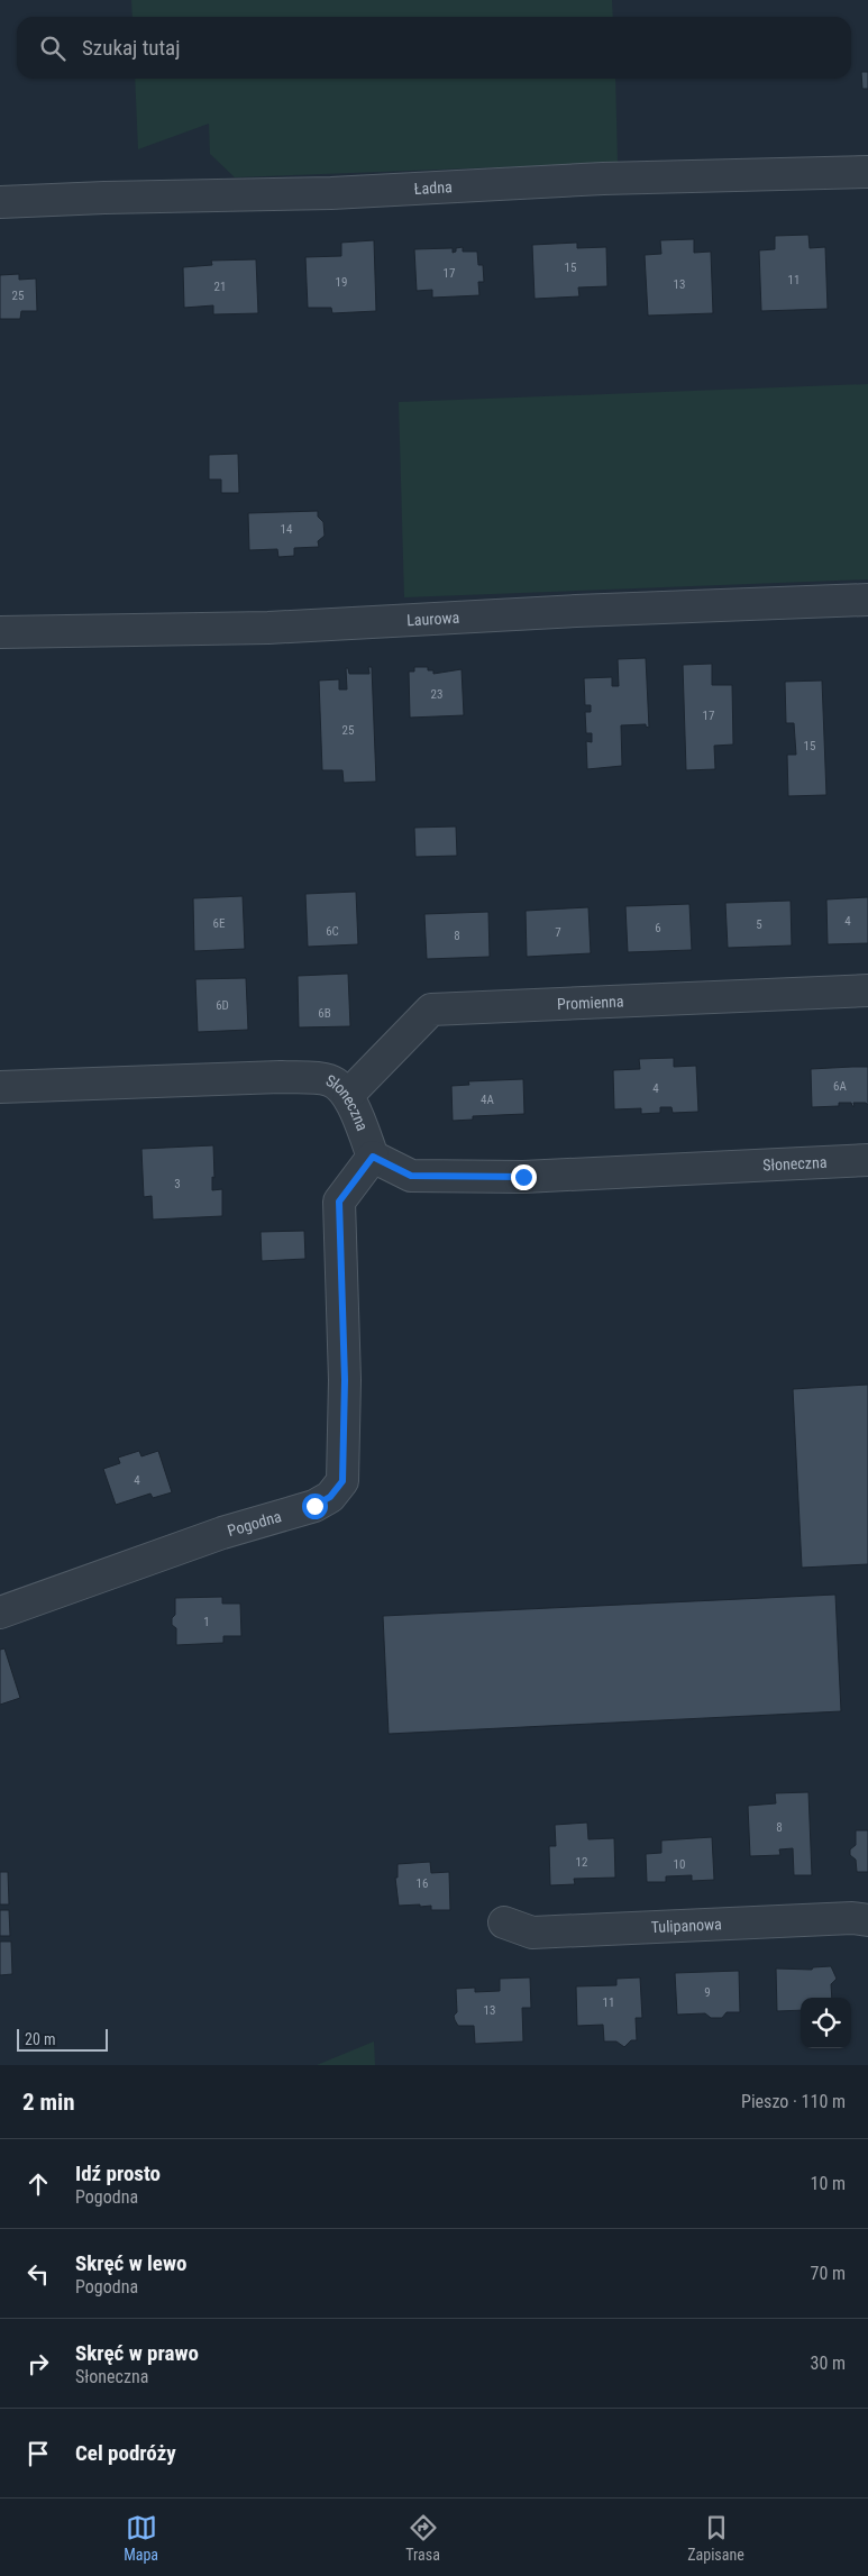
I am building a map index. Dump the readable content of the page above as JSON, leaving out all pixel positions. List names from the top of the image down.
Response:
{
  "streets": {
    "street": [
      "Ładna",
      "Laurowa",
      "Promienna",
      "Słoneczna",
      "Pogodna",
      "Tulipanowa"
    ]
  },
  "crossings": [
    ["Promienna", "Słoneczna"],
    ["Słoneczna", "Pogodna"]
  ],
  "house_numbers": [
    "15",
    "17",
    "11",
    "19",
    "13",
    "21",
    "25",
    "14",
    "23",
    "17",
    "25",
    "15",
    "4",
    "6E",
    "5",
    "6",
    "6C",
    "7",
    "8",
    "6D",
    "6B",
    "6A",
    "4",
    "4A",
    "3",
    "4",
    "1",
    "8",
    "12",
    "10",
    "16",
    "9",
    "11",
    "13"
  ],
  "scale_bar": "20 m",
  "page": {
    "search": "Szukaj tutaj",
    "scale": "20 m",
    "heading": ["2 min", "Pieszo · 110 m"],
    "list": [
      ["Idź prosto", "Pogodna", "10 m"],
      ["Skręć w lewo", "Pogodna", "70 m"],
      ["Skręć w prawo", "Słoneczna", "30 m"],
      "Cel podróży"
    ],
    "nav": ["Mapa", "Trasa", "Zapisane"]
  }
}
